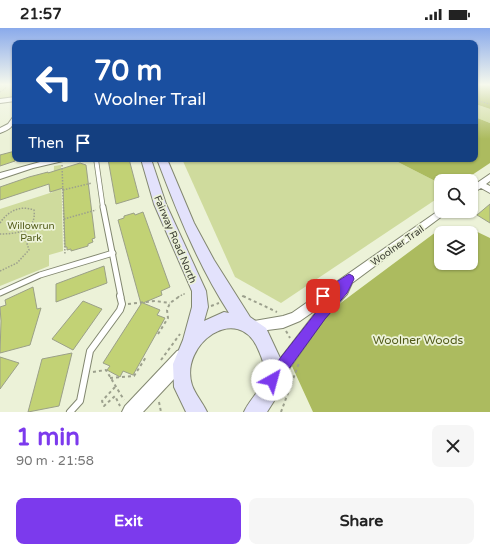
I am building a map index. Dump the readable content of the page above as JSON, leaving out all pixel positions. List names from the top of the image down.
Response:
{
  "streets": {
    "main road": ["Fairway Road North"],
    "street": ["Woolner Trail"]
  },
  "crossings": [
    ["Fairway Road North", "Woolner Trail"]
  ],
  "parks": ["Willowrun Park", "Woolner Woods"],
  "page": {
    "status": "21:57",
    "turn": ["70 m", "Woolner Trail"],
    "then": "Then",
    "heading": ["1 min", "90 m · 21:58"],
    "buttons": ["Exit", "Share"]
  }
}
